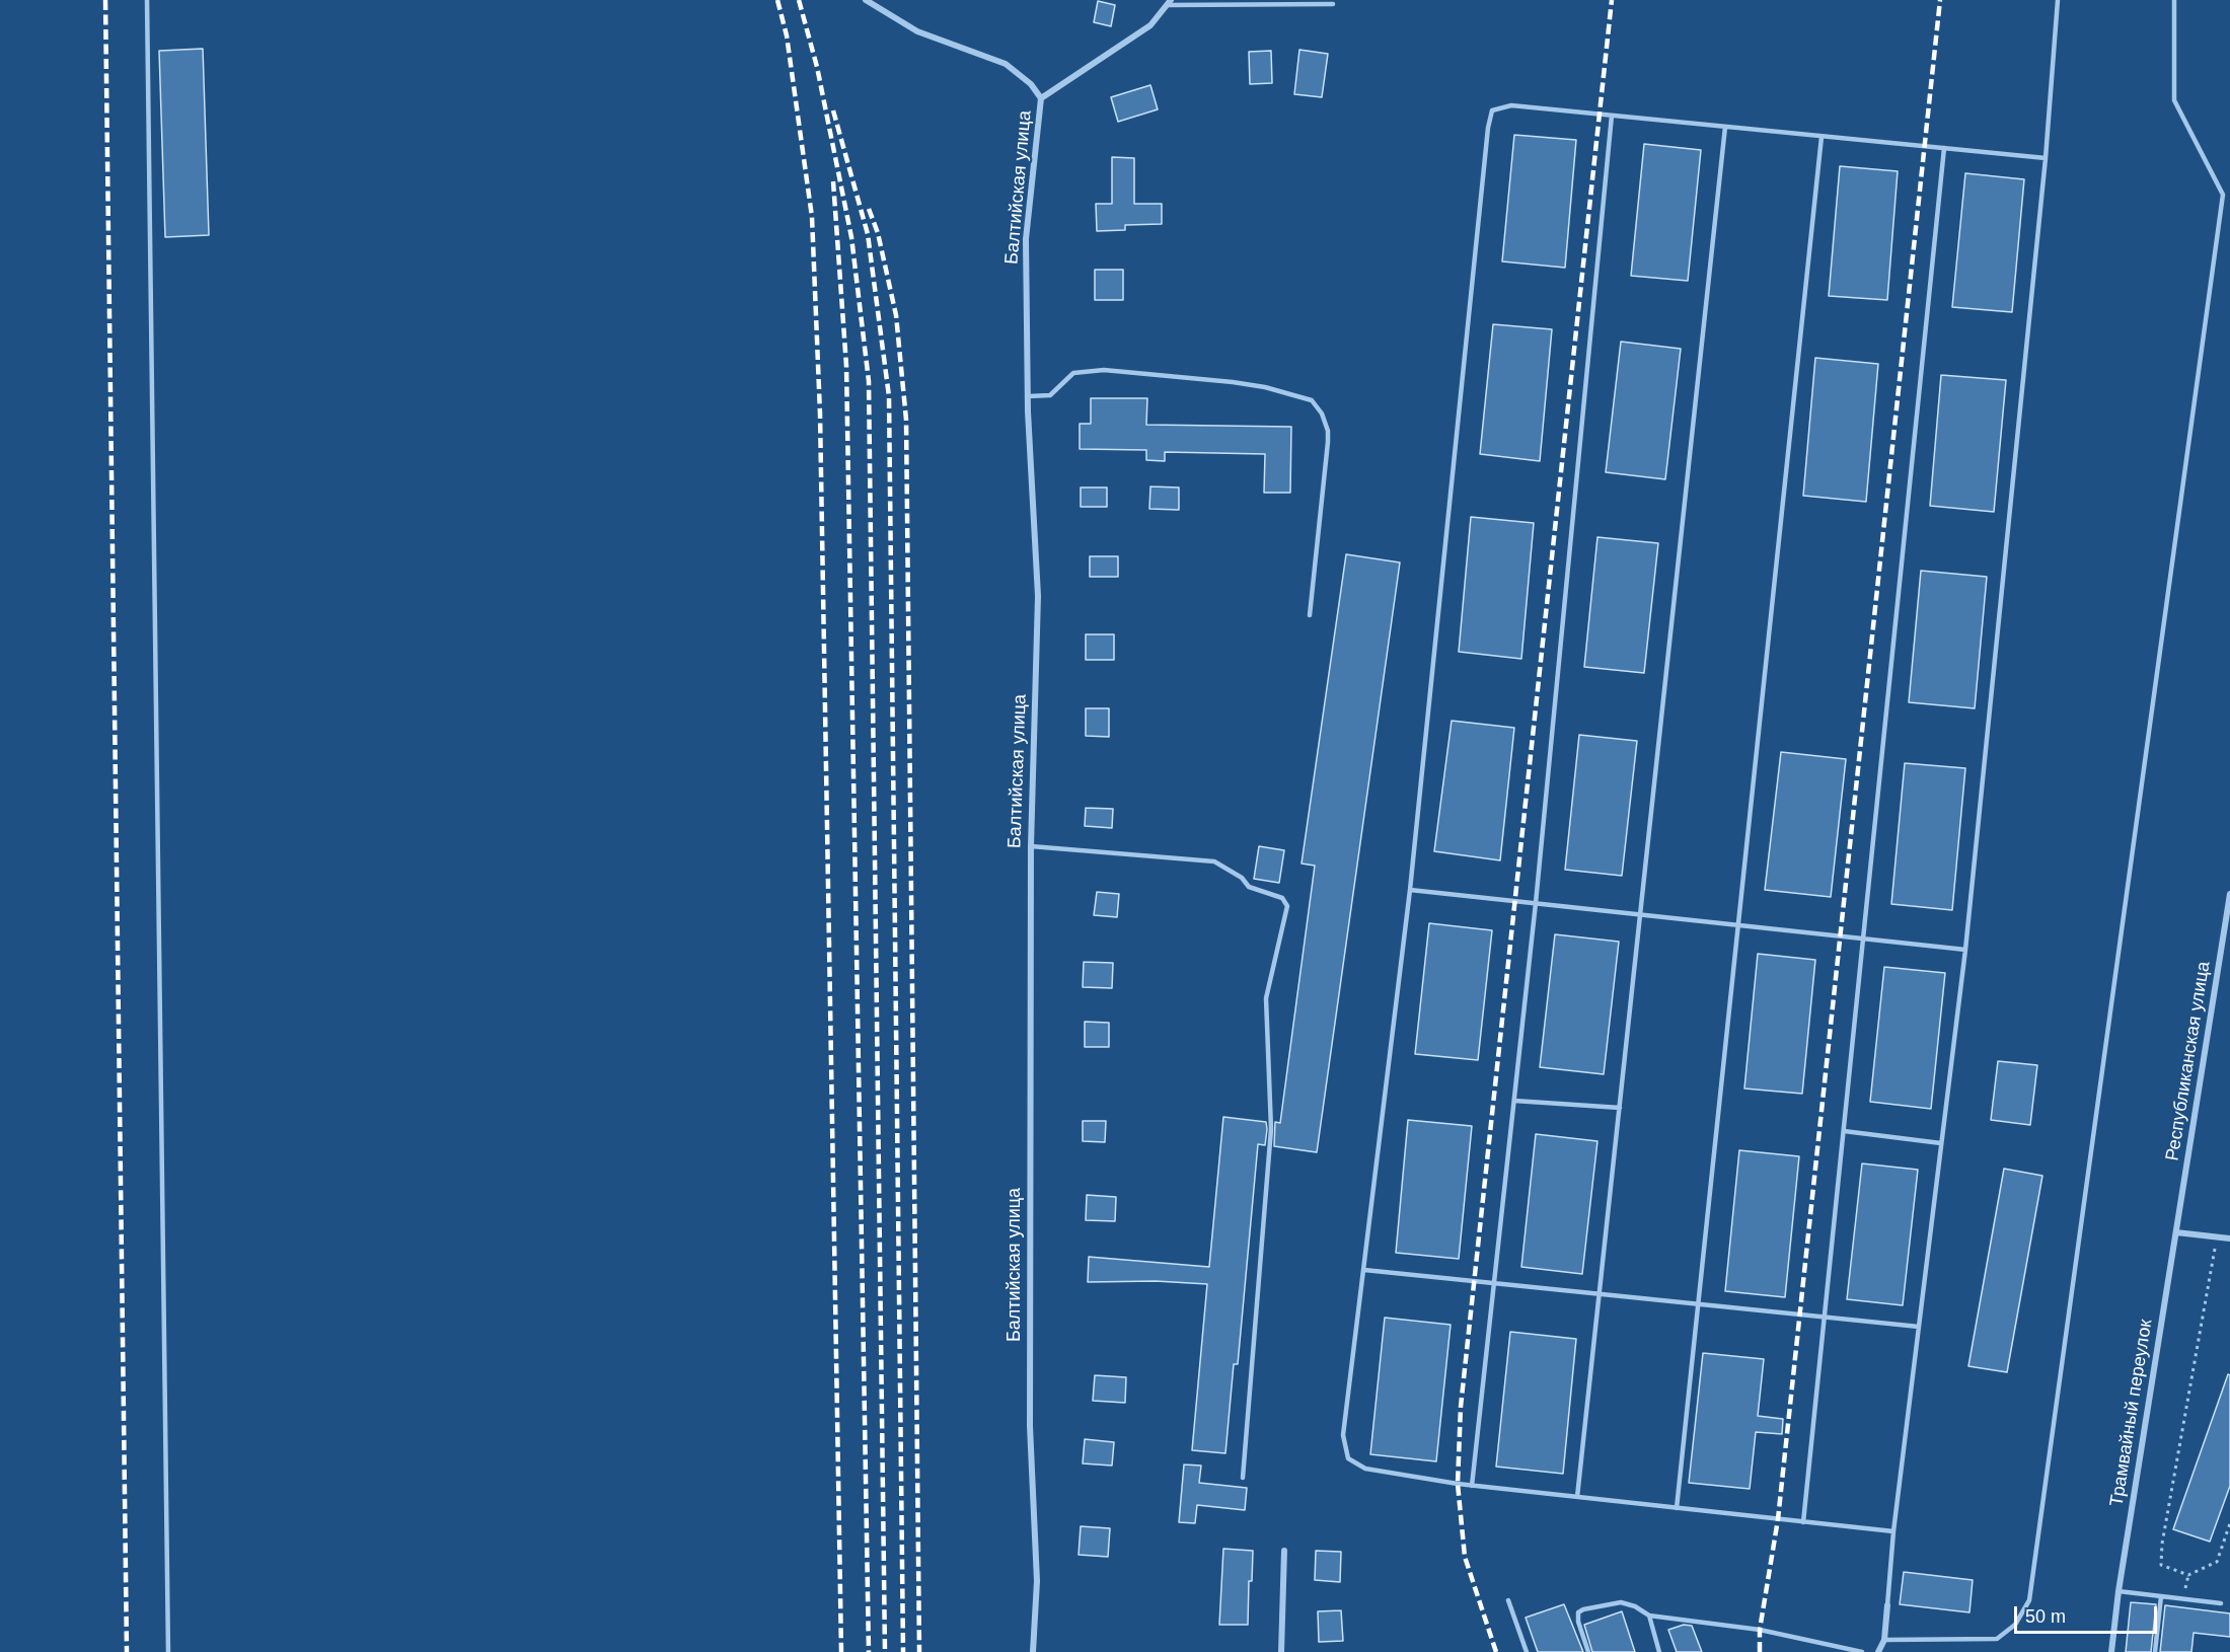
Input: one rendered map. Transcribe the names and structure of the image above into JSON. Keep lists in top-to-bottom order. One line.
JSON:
{"streets":{"street":["Балтийская улица","Республиканская улица","Трамвайный переулок"]},"crossings":[["Республиканская улица","Трамвайный переулок"]],"scale_bar":"50 m"}
